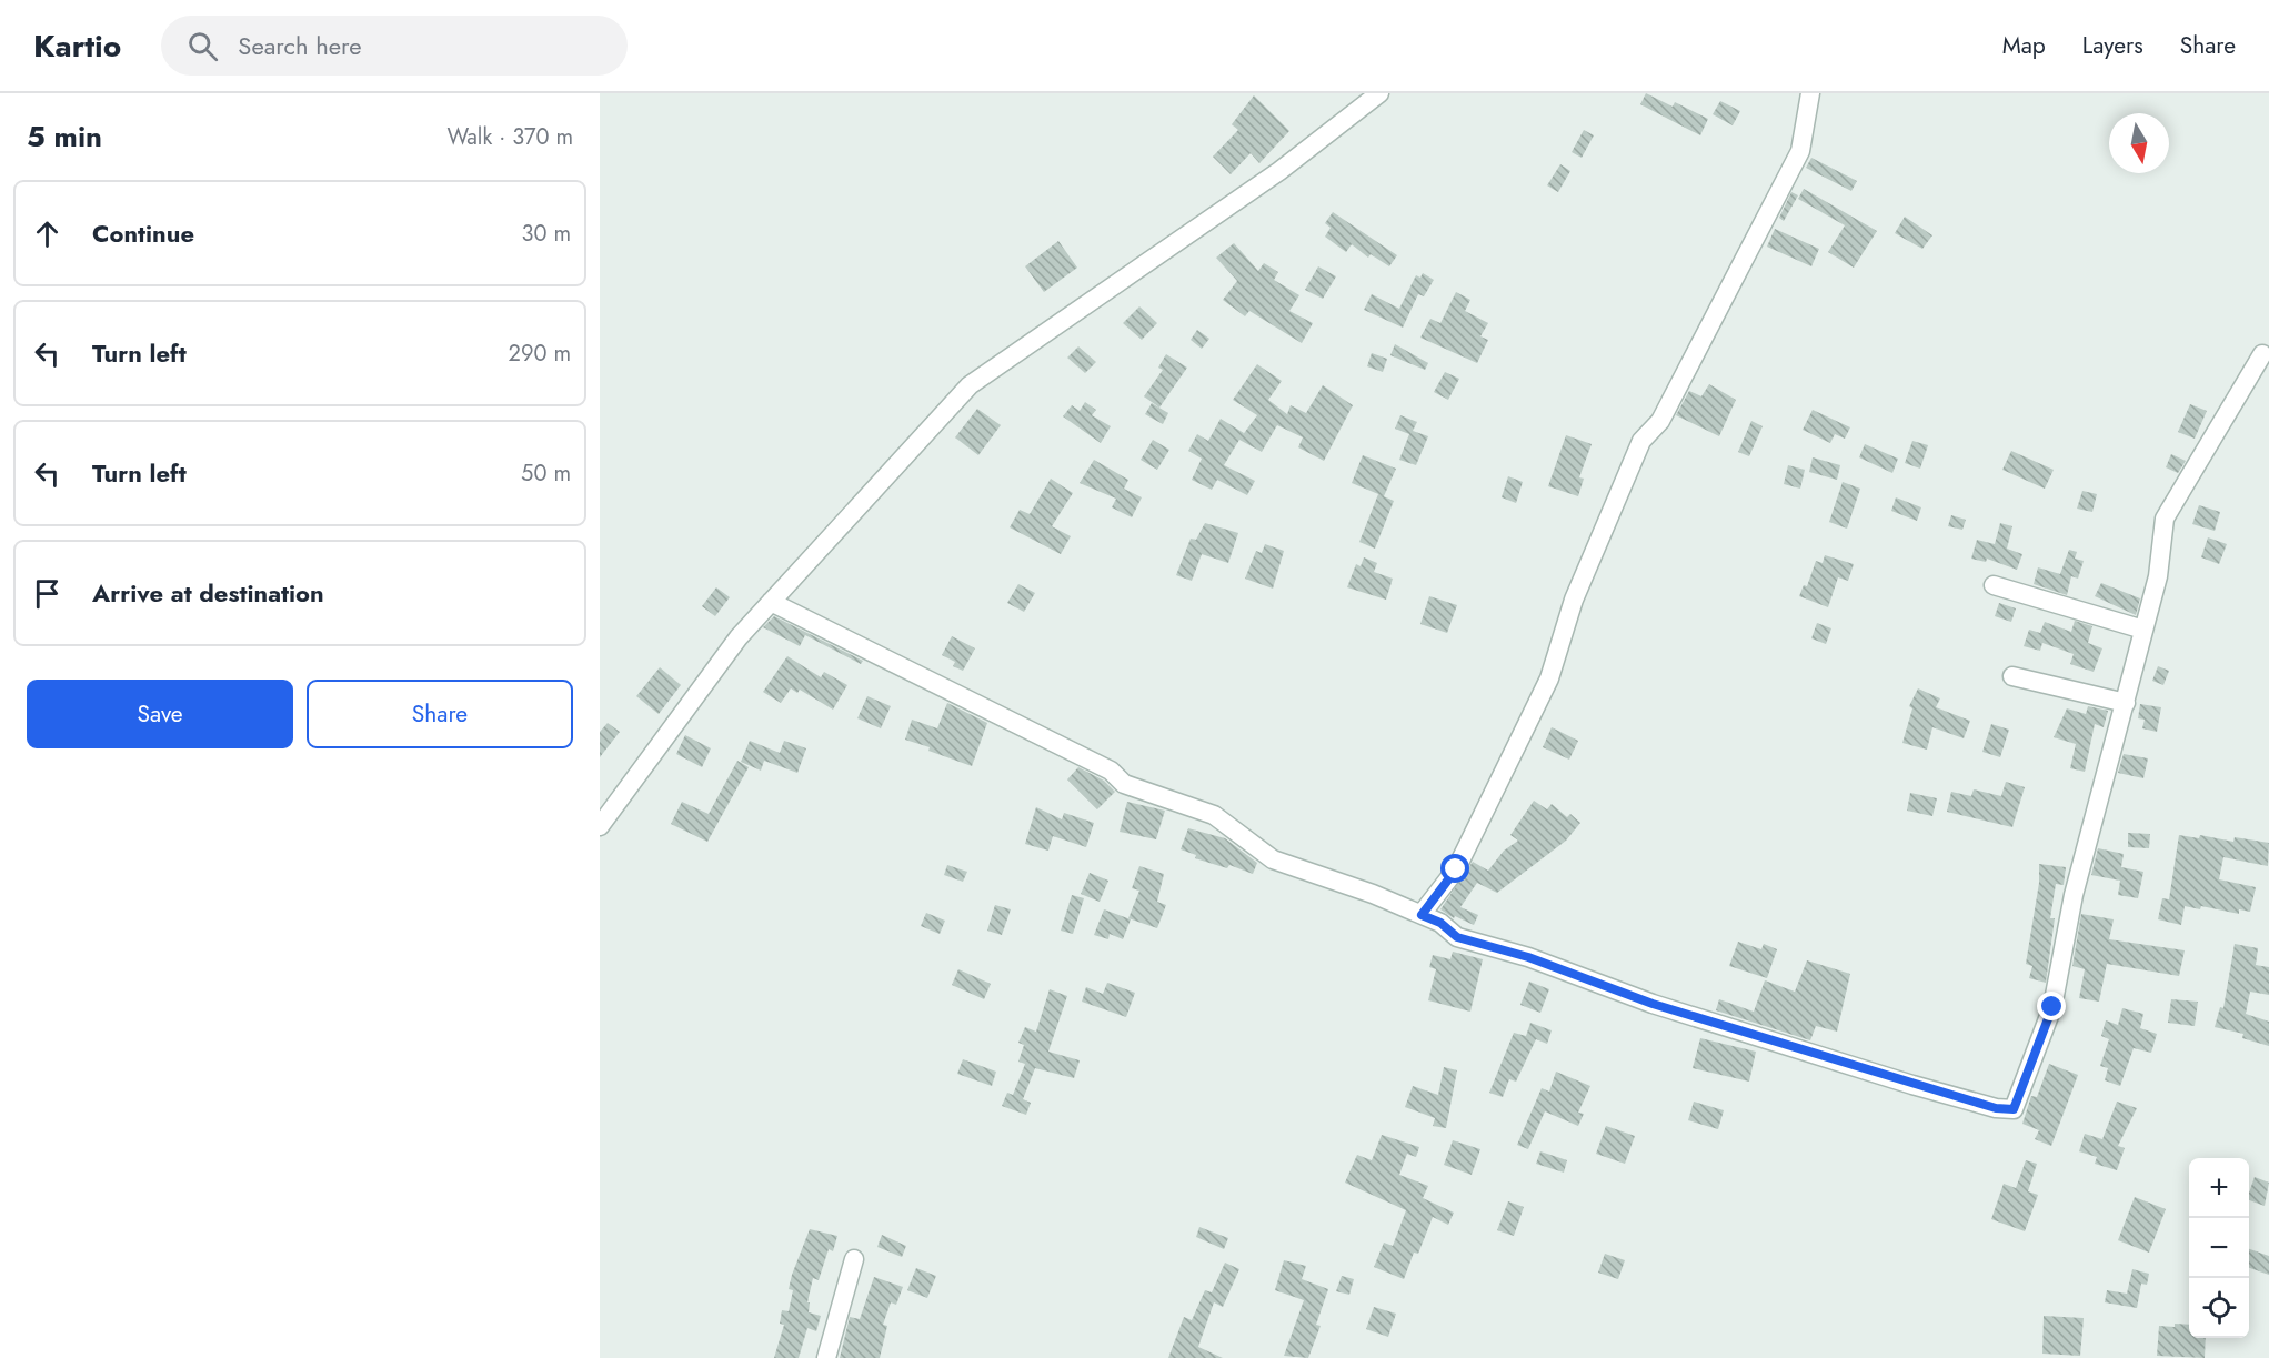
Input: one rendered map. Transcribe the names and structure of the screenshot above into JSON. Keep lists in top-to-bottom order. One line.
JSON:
{"north":"bottom","page":{"header":"Kartio","search":"Search here","nav":["Map","Layers","Share"],"heading":["5 min","Walk · 370 m"],"list":[["Continue","30 m"],["Turn left","290 m"],["Turn left","50 m"],"Arrive at destination"],"buttons":["Save","Share"],"map_buttons":["+","−"]}}
